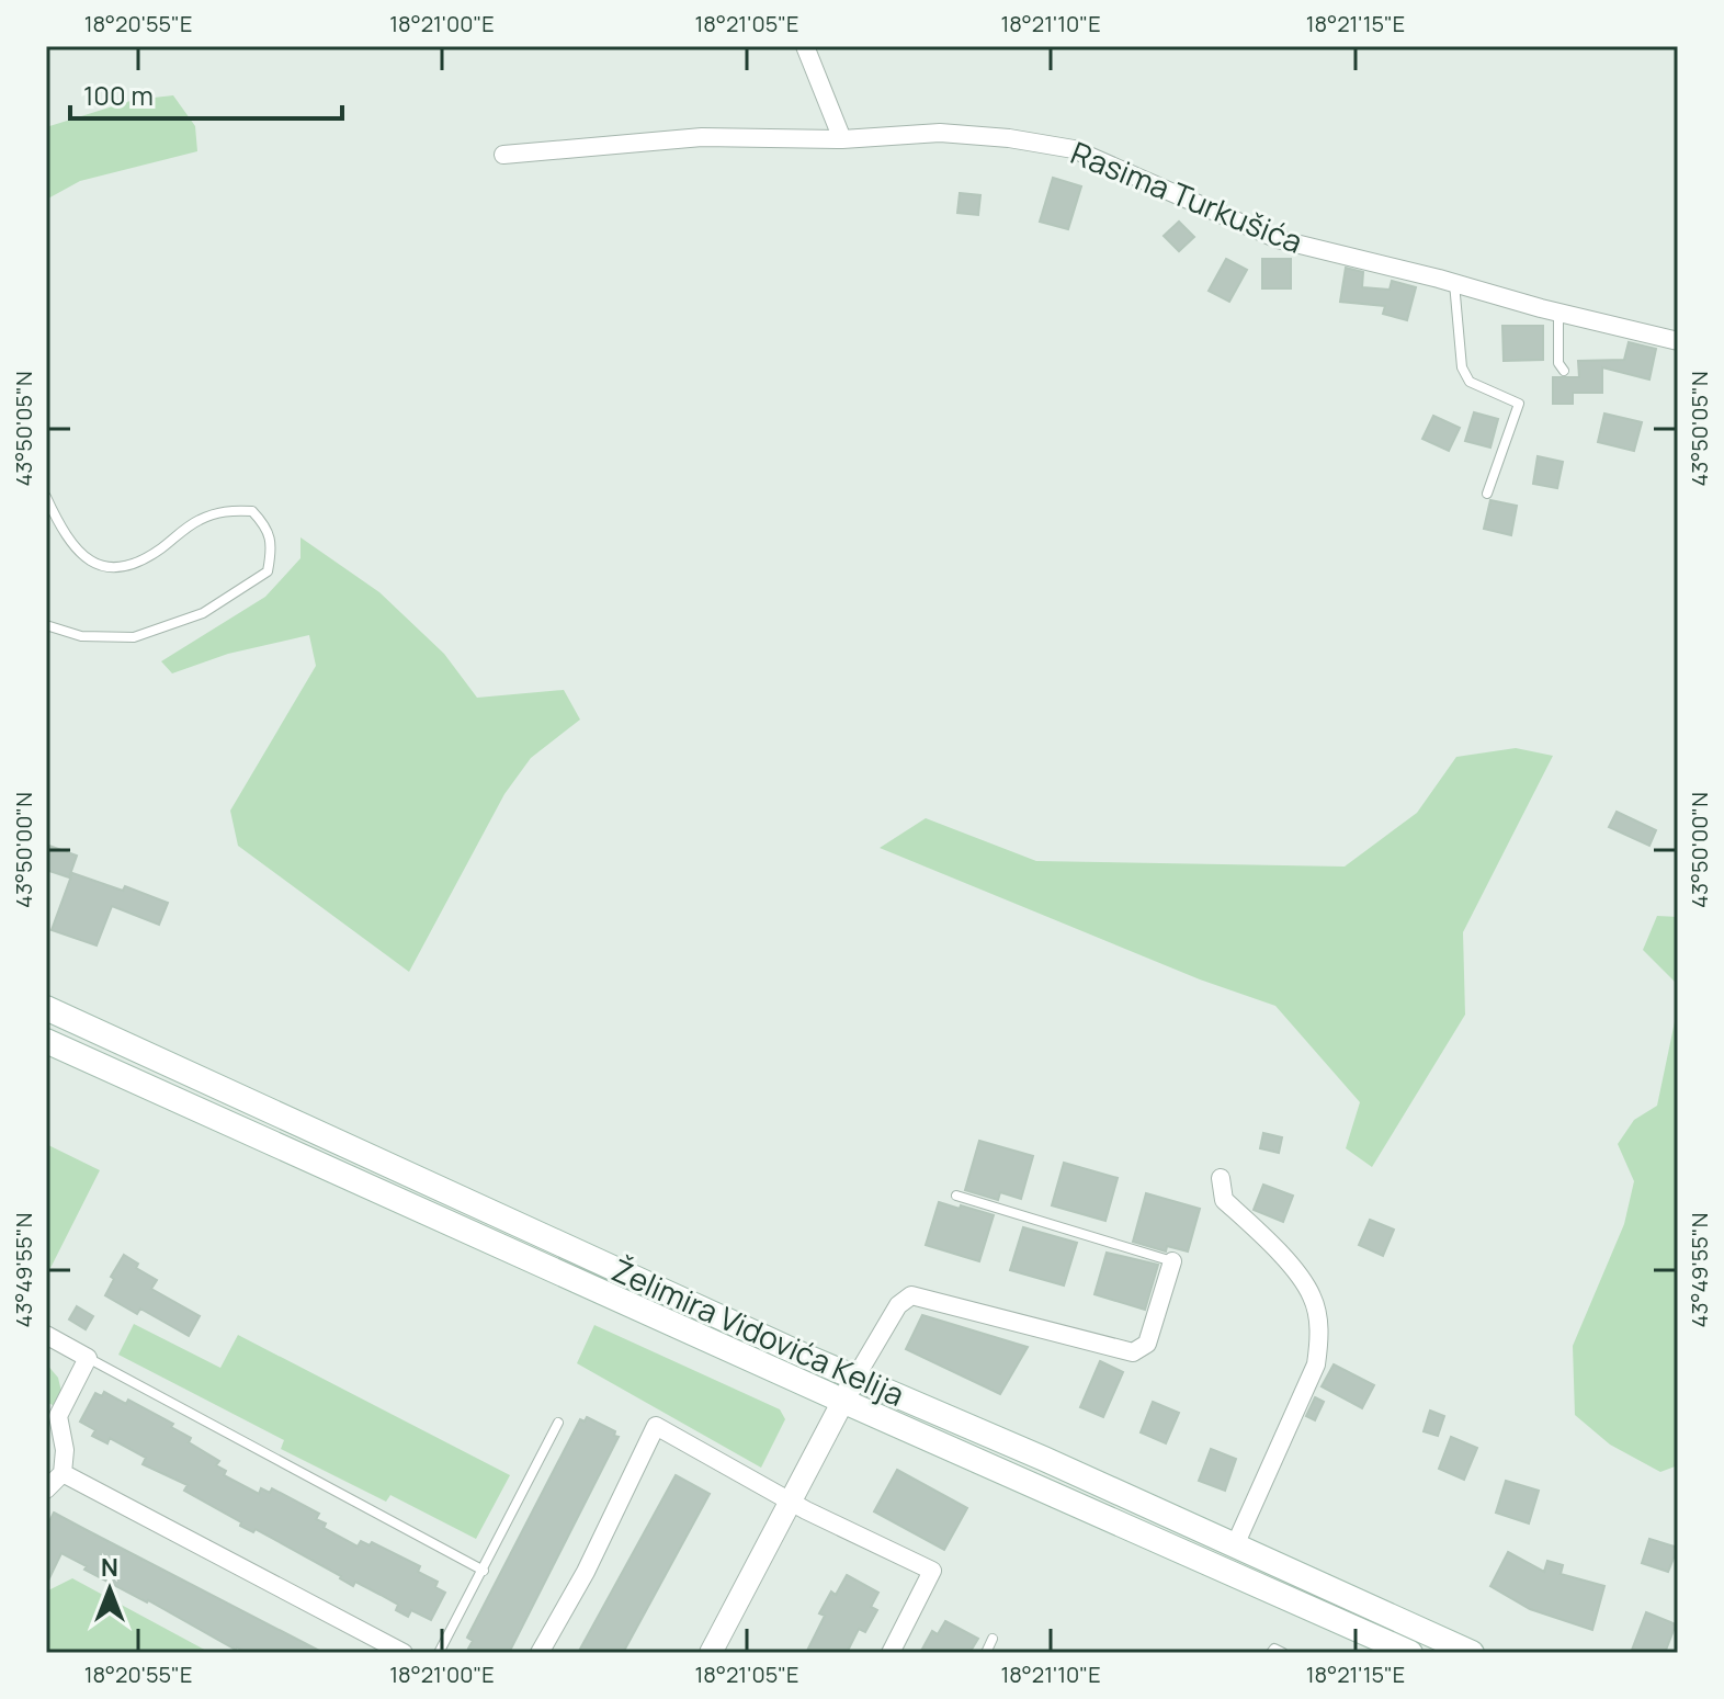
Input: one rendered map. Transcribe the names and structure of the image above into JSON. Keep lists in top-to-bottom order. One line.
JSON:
{"streets":{"main road":["Želimira Vidovića Kelija"],"street":["Rasima Turkušića"]},"scale_bar":"100 m","north":"top","coordinates":["18°20'55\"E","18°21'00\"E","18°21'05\"E","18°21'10\"E","18°21'15\"E","43°50'05\"N","43°50'00\"N","43°49'55\"N"]}
